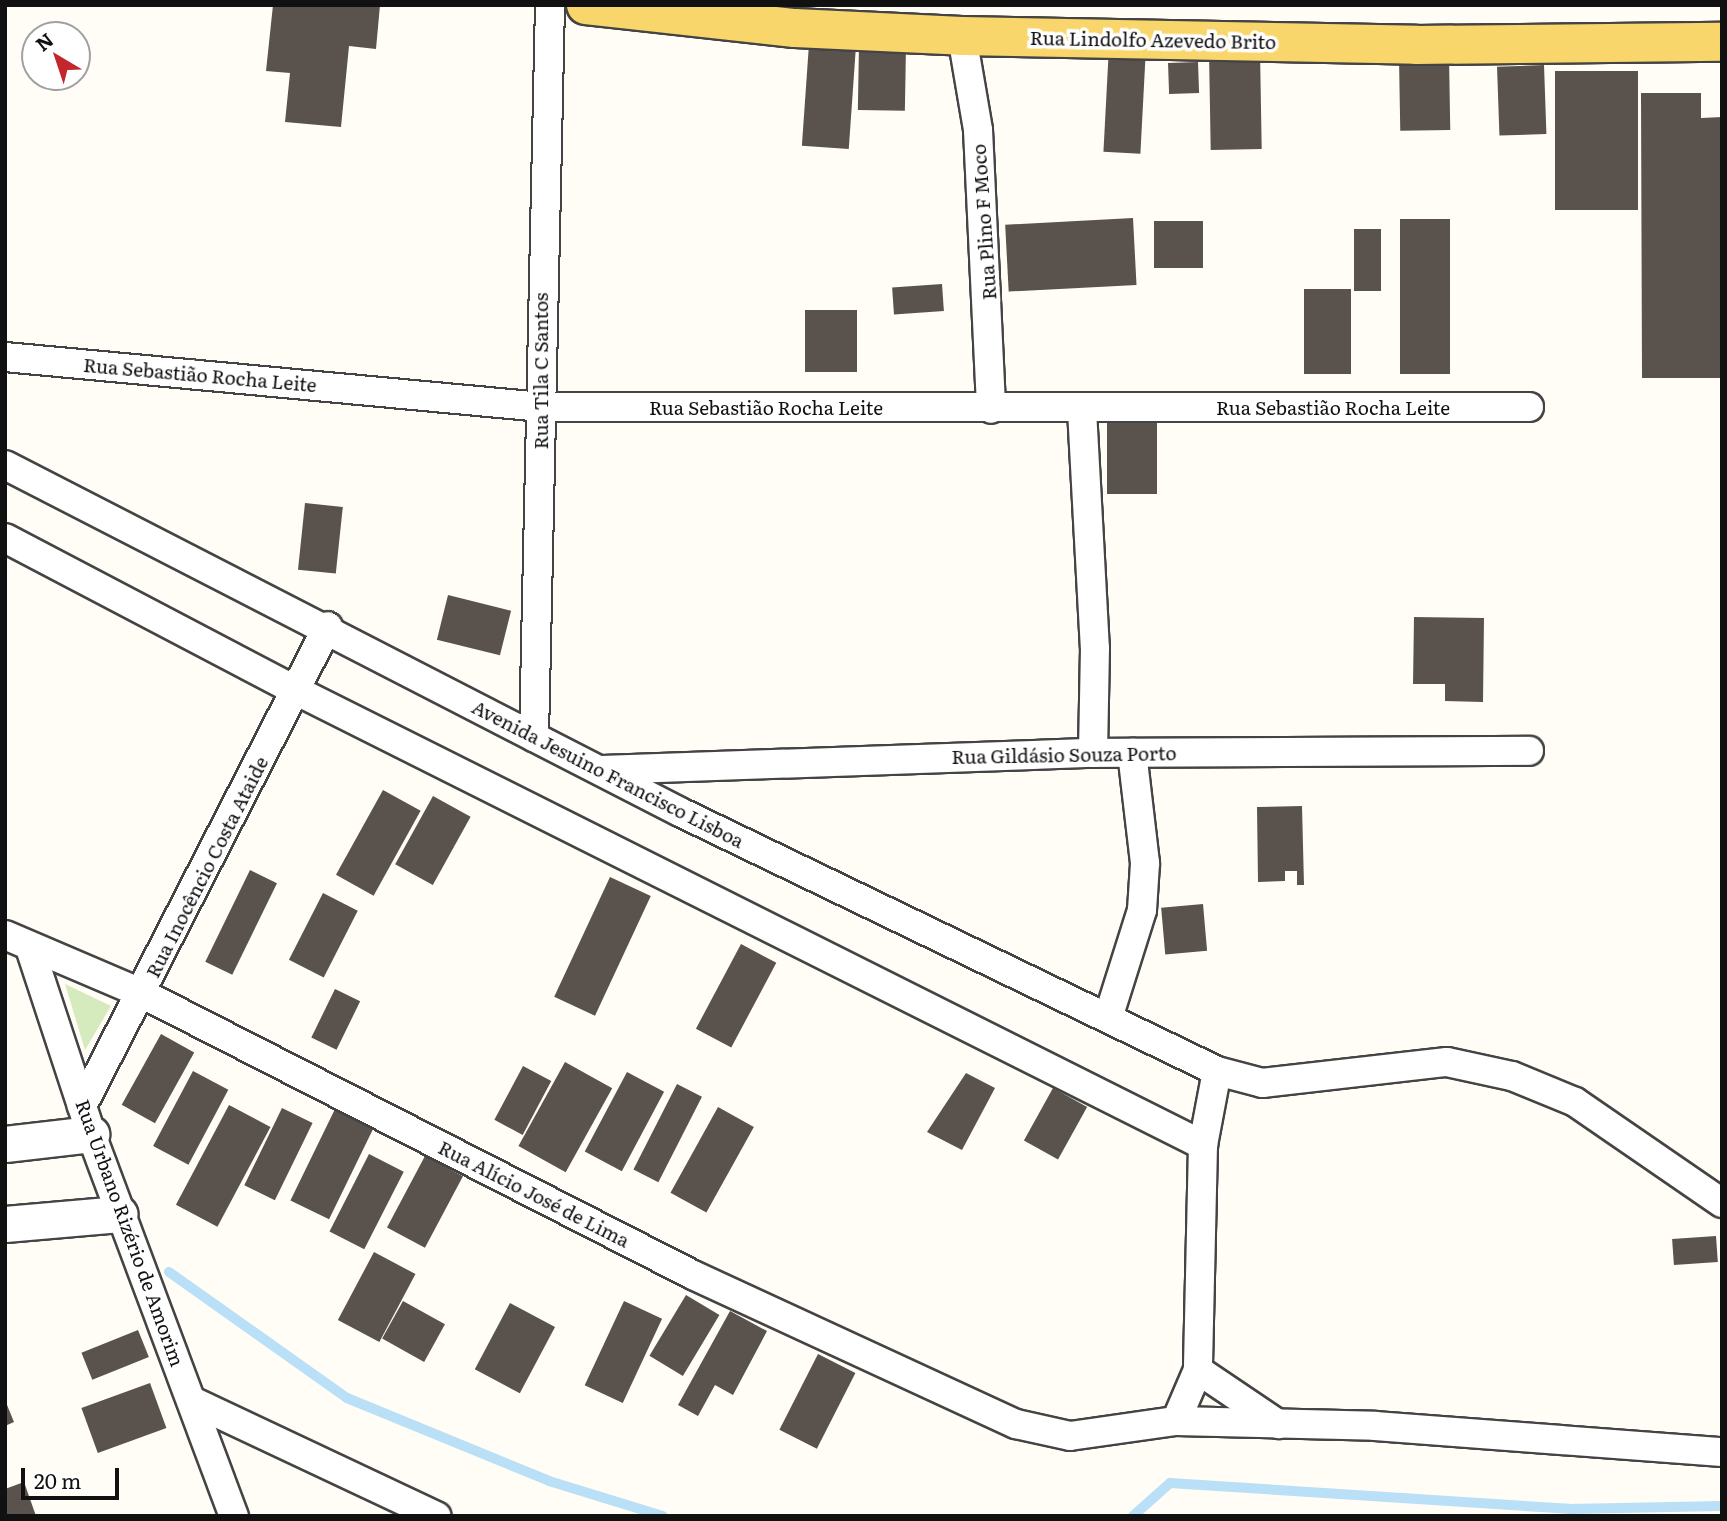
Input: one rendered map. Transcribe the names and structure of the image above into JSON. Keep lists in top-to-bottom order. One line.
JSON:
{"streets":{"main road":["Rua Lindolfo Azevedo Brito"],"street":["Rua Plino F Moco","Rua Tila C Santos","Rua Sebastião Rocha Leite","Rua Gildásio Souza Porto","Avenida Jesuino Francisco Lisboa","Rua Inocêncio Costa Ataide","Rua Alício José de Lima","Rua Urbano Rizério de Amorim"]},"crossings":[["Rua Lindolfo Azevedo Brito","Rua Plino F Moco"],["Rua Plino F Moco","Rua Sebastião Rocha Leite"],["Rua Tila C Santos","Rua Sebastião Rocha Leite"],["Rua Tila C Santos","Avenida Jesuino Francisco Lisboa"],["Rua Gildásio Souza Porto","Avenida Jesuino Francisco Lisboa"],["Avenida Jesuino Francisco Lisboa","Rua Inocêncio Costa Ataide"],["Rua Inocêncio Costa Ataide","Rua Alício José de Lima"],["Rua Inocêncio Costa Ataide","Rua Urbano Rizério de Amorim"],["Rua Alício José de Lima","Rua Urbano Rizério de Amorim"]],"scale_bar":"20 m","north":"top left"}
